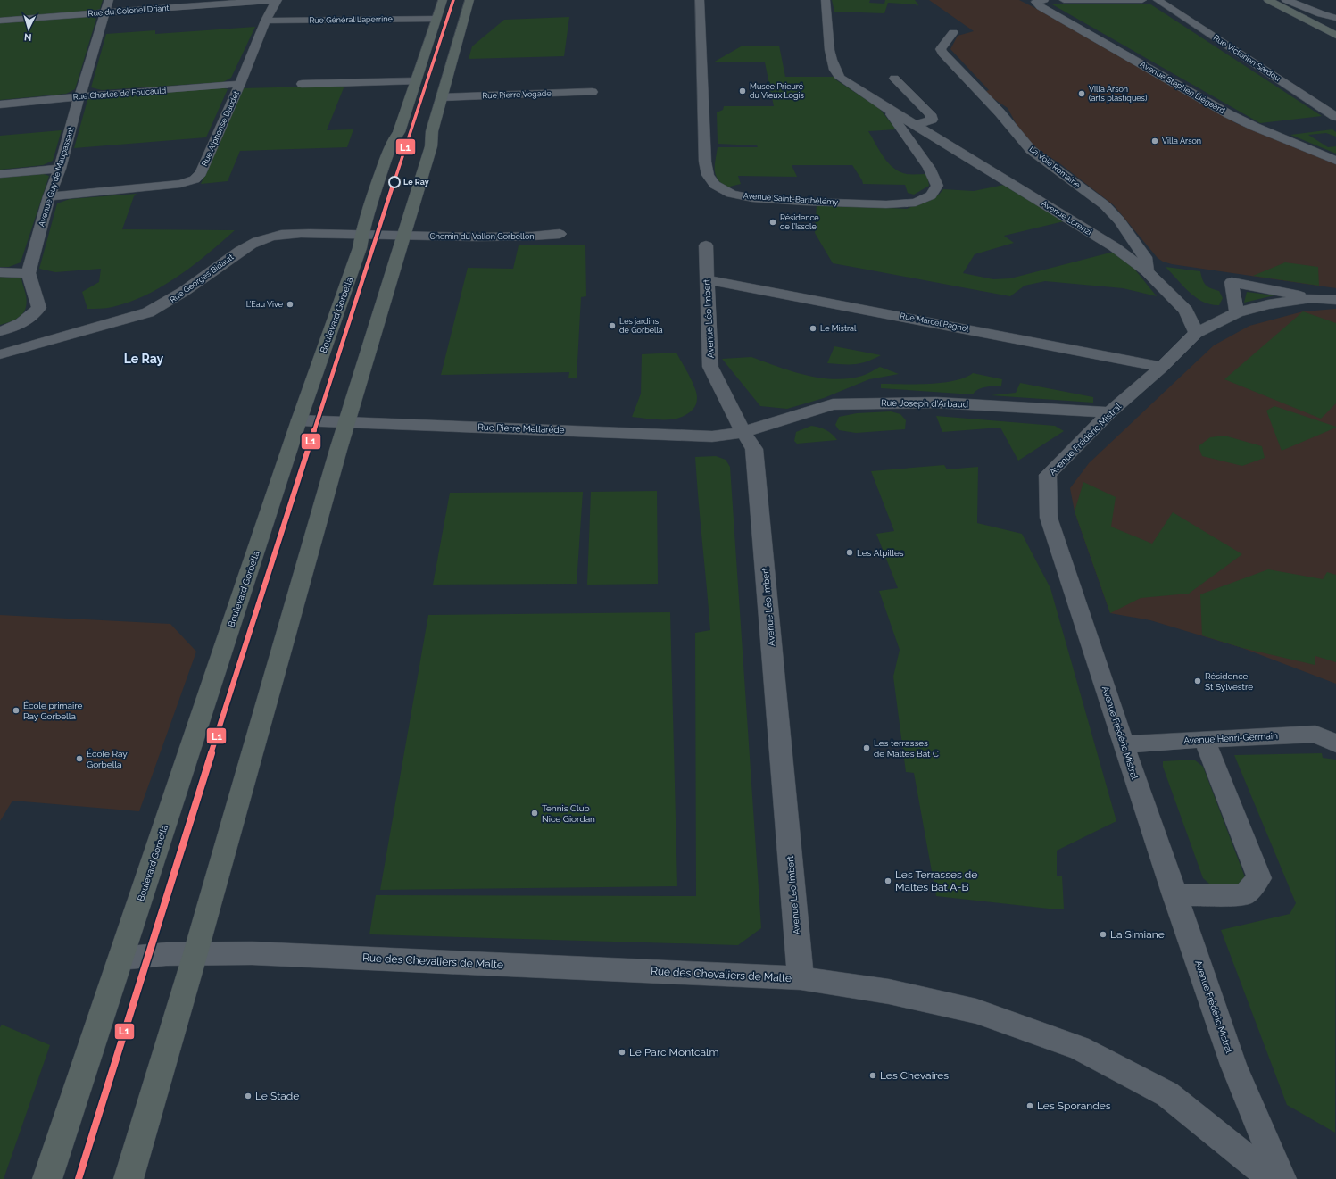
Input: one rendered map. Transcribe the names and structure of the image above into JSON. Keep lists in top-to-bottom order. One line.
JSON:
{"streets":{"main road":["Boulevard Gorbella"],"street":["Rue du Colonel Driant","Rue Général Laperrine","Rue Victorien Sardou","Avenue Stephen Liégeard","Rue Charles de Foucauld","Rue Pierre Vogade","Rue Alphonse Daudet","La Voie Romaine","Avenue Guy de Maupassant","Avenue Saint-Barthélémy","Avenue Lorenzi","Chemin du Vallon Gorbellon","Rue Georges Bidault","Avenue Léo Imbert","Rue Marcel Pagnol","Rue Joseph d'Arbaud","Rue Pierre Mellarède","Avenue Frédéric Mistral","Avenue Henri-Germain","Rue des Chevaliers de Malte"]},"crossings":[["Rue du Colonel Driant","Rue Alphonse Daudet"],["Rue du Colonel Driant","Avenue Guy de Maupassant"],["Rue Général Laperrine","Rue Alphonse Daudet"],["Rue Général Laperrine","Boulevard Gorbella"],["Rue Charles de Foucauld","Rue Alphonse Daudet"],["Rue Charles de Foucauld","Avenue Guy de Maupassant"],["Rue Alphonse Daudet","Avenue Guy de Maupassant"],["La Voie Romaine","Avenue Lorenzi"],["Avenue Saint-Barthélémy","Avenue Lorenzi"],["Avenue Lorenzi","Avenue Frédéric Mistral"],["Chemin du Vallon Gorbellon","Rue Georges Bidault"],["Rue Georges Bidault","Boulevard Gorbella"],["Boulevard Gorbella","Rue Pierre Mellarède"],["Boulevard Gorbella","Rue des Chevaliers de Malte"],["Avenue Léo Imbert","Rue Marcel Pagnol"],["Avenue Léo Imbert","Rue Joseph d'Arbaud"],["Avenue Léo Imbert","Rue Pierre Mellarède"],["Avenue Léo Imbert","Rue des Chevaliers de Malte"],["Rue Marcel Pagnol","Avenue Frédéric Mistral"],["Rue Joseph d'Arbaud","Rue Pierre Mellarède"],["Rue Joseph d'Arbaud","Avenue Frédéric Mistral"],["Avenue Frédéric Mistral","Avenue Henri-Germain"]],"districts":["Le Ray"],"places":["Musée Prieuré du Vieux Logis","Villa Arson (arts plastiques)","Villa Arson","Le Ray","Résidence de l’Issole","L’Eau Vive","Les jardins de Gorbella","Le Mistral","Les Alpilles","Résidence St Sylvestre","École primaire Ray Gorbella","Les terrasses de Maltes Bat C","École Ray Gorbella","Tennis Club Nice Giordan","Les Terrasses de Maltes Bat A-B","La Simiane","Le Parc Montcalm","Les Chevaires","Le Stade","Les Sporandes"],"lines":["transit line L1"],"north":"bottom"}
